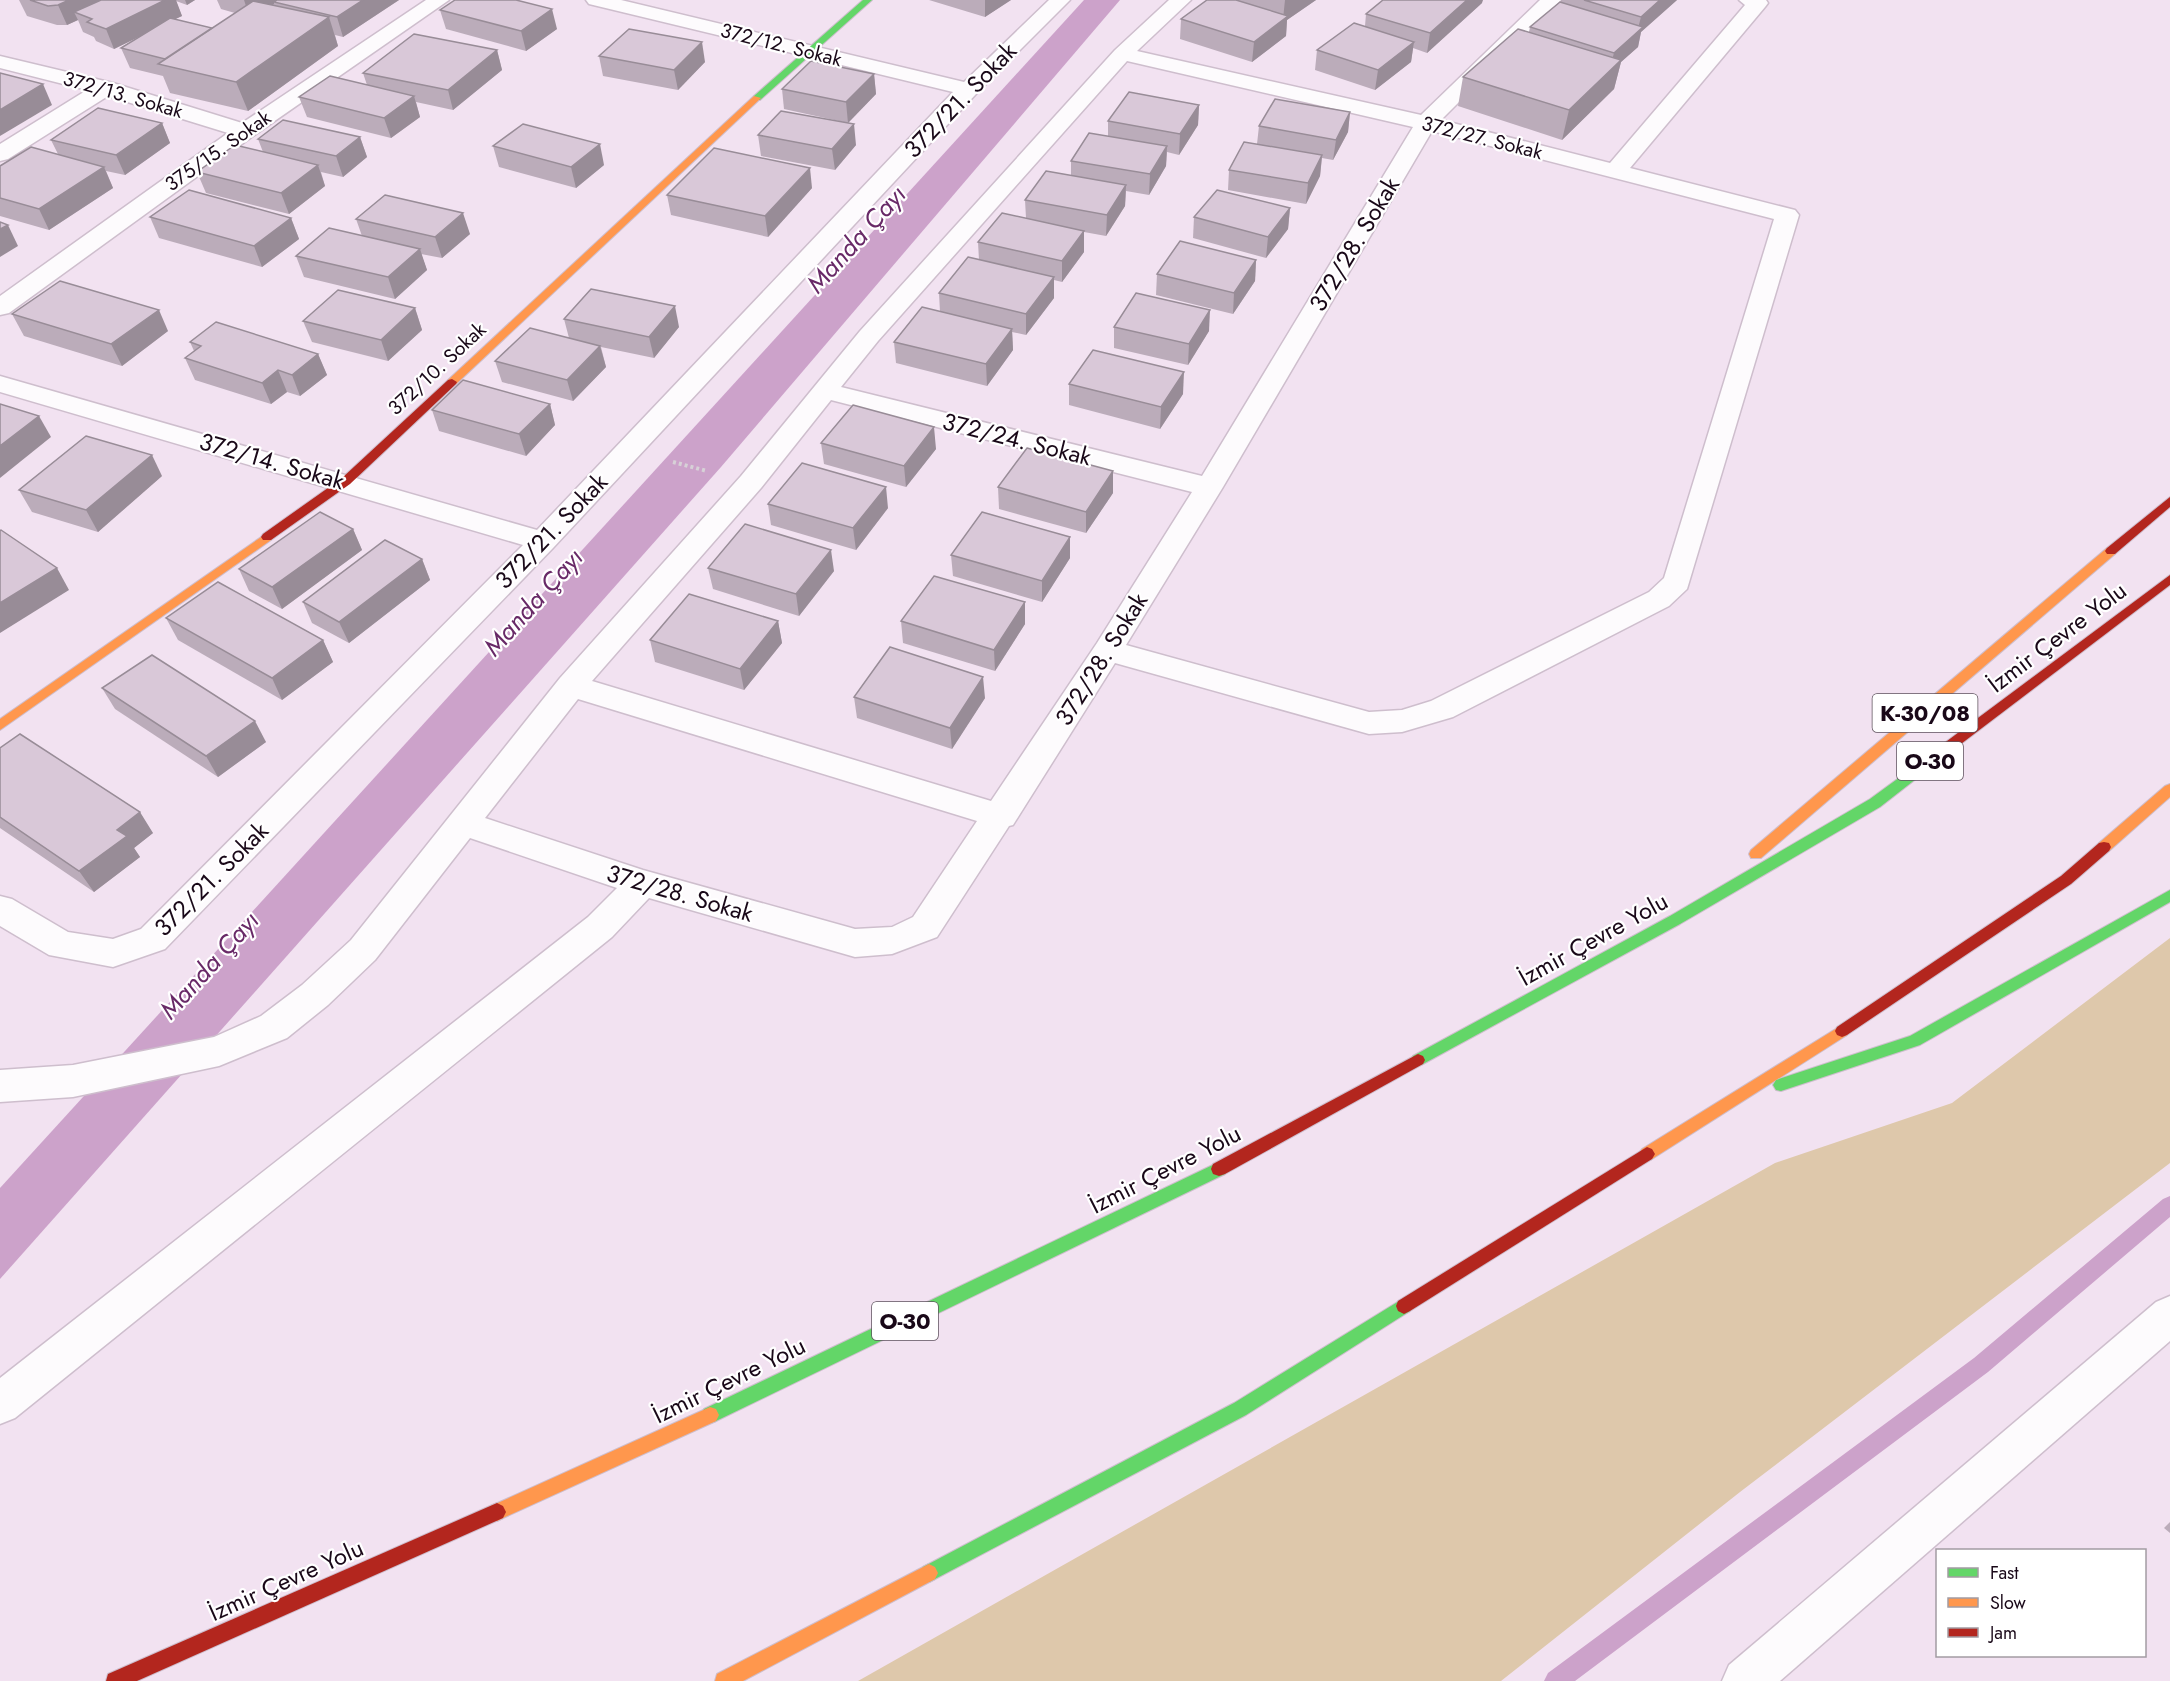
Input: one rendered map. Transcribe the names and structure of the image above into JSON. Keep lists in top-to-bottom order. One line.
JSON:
{"streets":{"main road":["372/10. Sokak","İzmir Çevre Yolu","K-30/08","O-30"],"street":["372/12. Sokak","372/13. Sokak","372/21. Sokak","372/27. Sokak","375/15. Sokak","372/28. Sokak","372/24. Sokak","372/14. Sokak"]},"crossings":[["372/12. Sokak","372/21. Sokak"],["372/12. Sokak","372/10. Sokak"],["372/13. Sokak","375/15. Sokak"],["372/21. Sokak","372/14. Sokak"],["372/27. Sokak","372/28. Sokak"],["372/28. Sokak","372/24. Sokak"],["372/10. Sokak","372/14. Sokak"],["İzmir Çevre Yolu","K-30/08"]],"water":["Manda Çayı"],"legend":["Fast","Slow","Jam"]}
